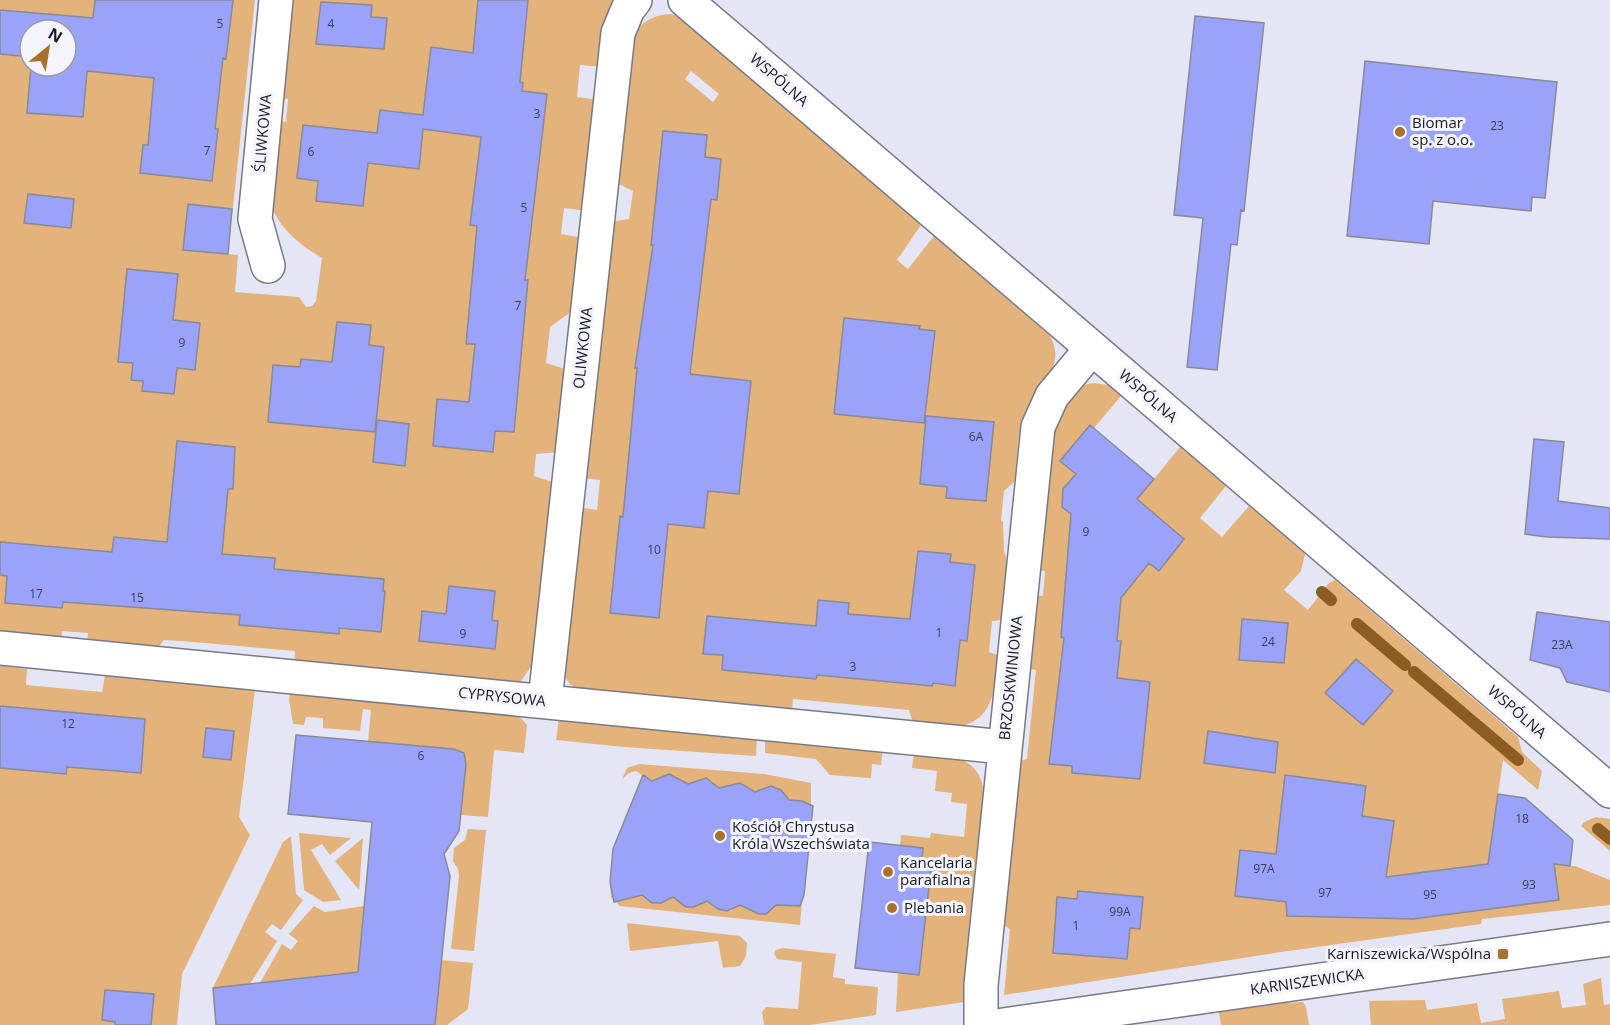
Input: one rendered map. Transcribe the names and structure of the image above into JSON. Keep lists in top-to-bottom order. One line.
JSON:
{"streets":{"street":["WSPÓLNA","ŚLIWKOWA","OLIWKOWA","BRZOSKWINIOWA","CYPRYSOWA","KARNISZEWICKA"]},"crossings":[["WSPÓLNA","BRZOSKWINIOWA"],["OLIWKOWA","CYPRYSOWA"],["BRZOSKWINIOWA","CYPRYSOWA"]],"places":{"other":["Biomar sp. z o.o.","Kościół Chrystusa Króla Wszechświata","Kancelaria parafialna","Plebania"],"transit":["Karniszewicka/Wspólna"]},"house_numbers":["5","4","3","23","7","6","5","7","9","6A","9","10","17","15","1","9","24","23A","3","12","6","18","97A","93","97","95","99A","1"],"north":"top right"}
